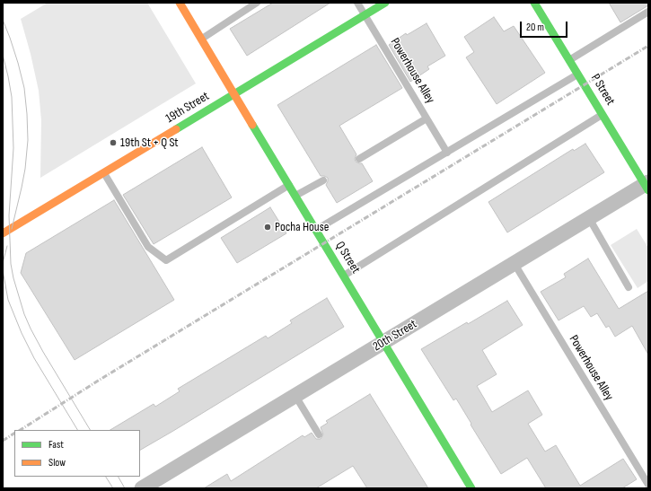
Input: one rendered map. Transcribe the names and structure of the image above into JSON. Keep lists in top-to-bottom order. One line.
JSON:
{"streets":{"main road":["P Street","19th Street","Q Street"],"street":["20th Street"],"lane":["Powerhouse Alley"]},"crossings":[["Powerhouse Alley","19th Street"],["Powerhouse Alley","20th Street"],["P Street","20th Street"],["19th Street","Q Street"],["Q Street","20th Street"]],"places":["19th St + Q St","Pocha House"],"legend":["Fast","Slow"],"scale_bar":"20 m"}
